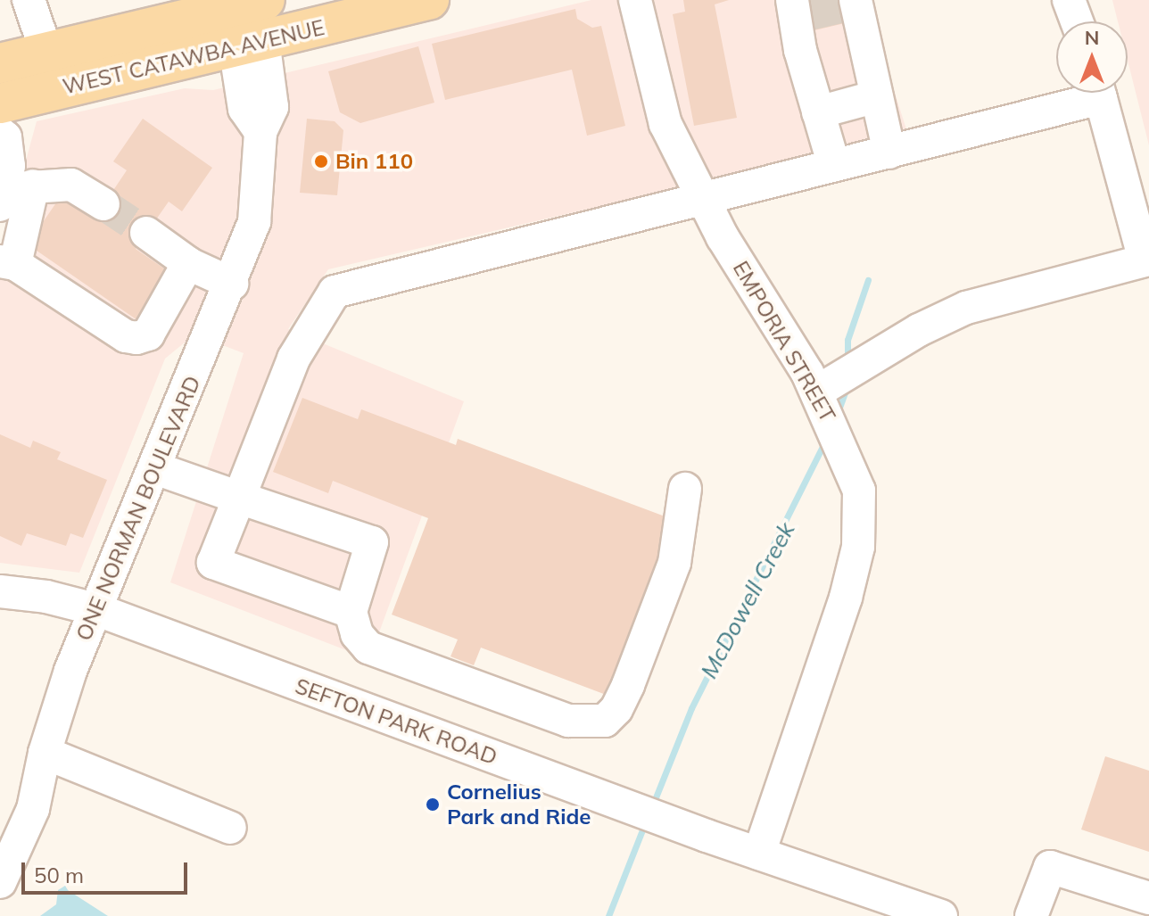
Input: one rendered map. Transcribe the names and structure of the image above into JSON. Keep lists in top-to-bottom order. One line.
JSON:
{"streets":{"main road":["WEST CATAWBA AVENUE"],"street":["EMPORIA STREET","ONE NORMAN BOULEVARD","SEFTON PARK ROAD"]},"crossings":[["WEST CATAWBA AVENUE","ONE NORMAN BOULEVARD"],["EMPORIA STREET","SEFTON PARK ROAD"],["ONE NORMAN BOULEVARD","SEFTON PARK ROAD"]],"water":["McDowell Creek"],"places":["Bin 110","Cornelius Park and Ride"],"scale_bar":"50 m","north":"top"}
